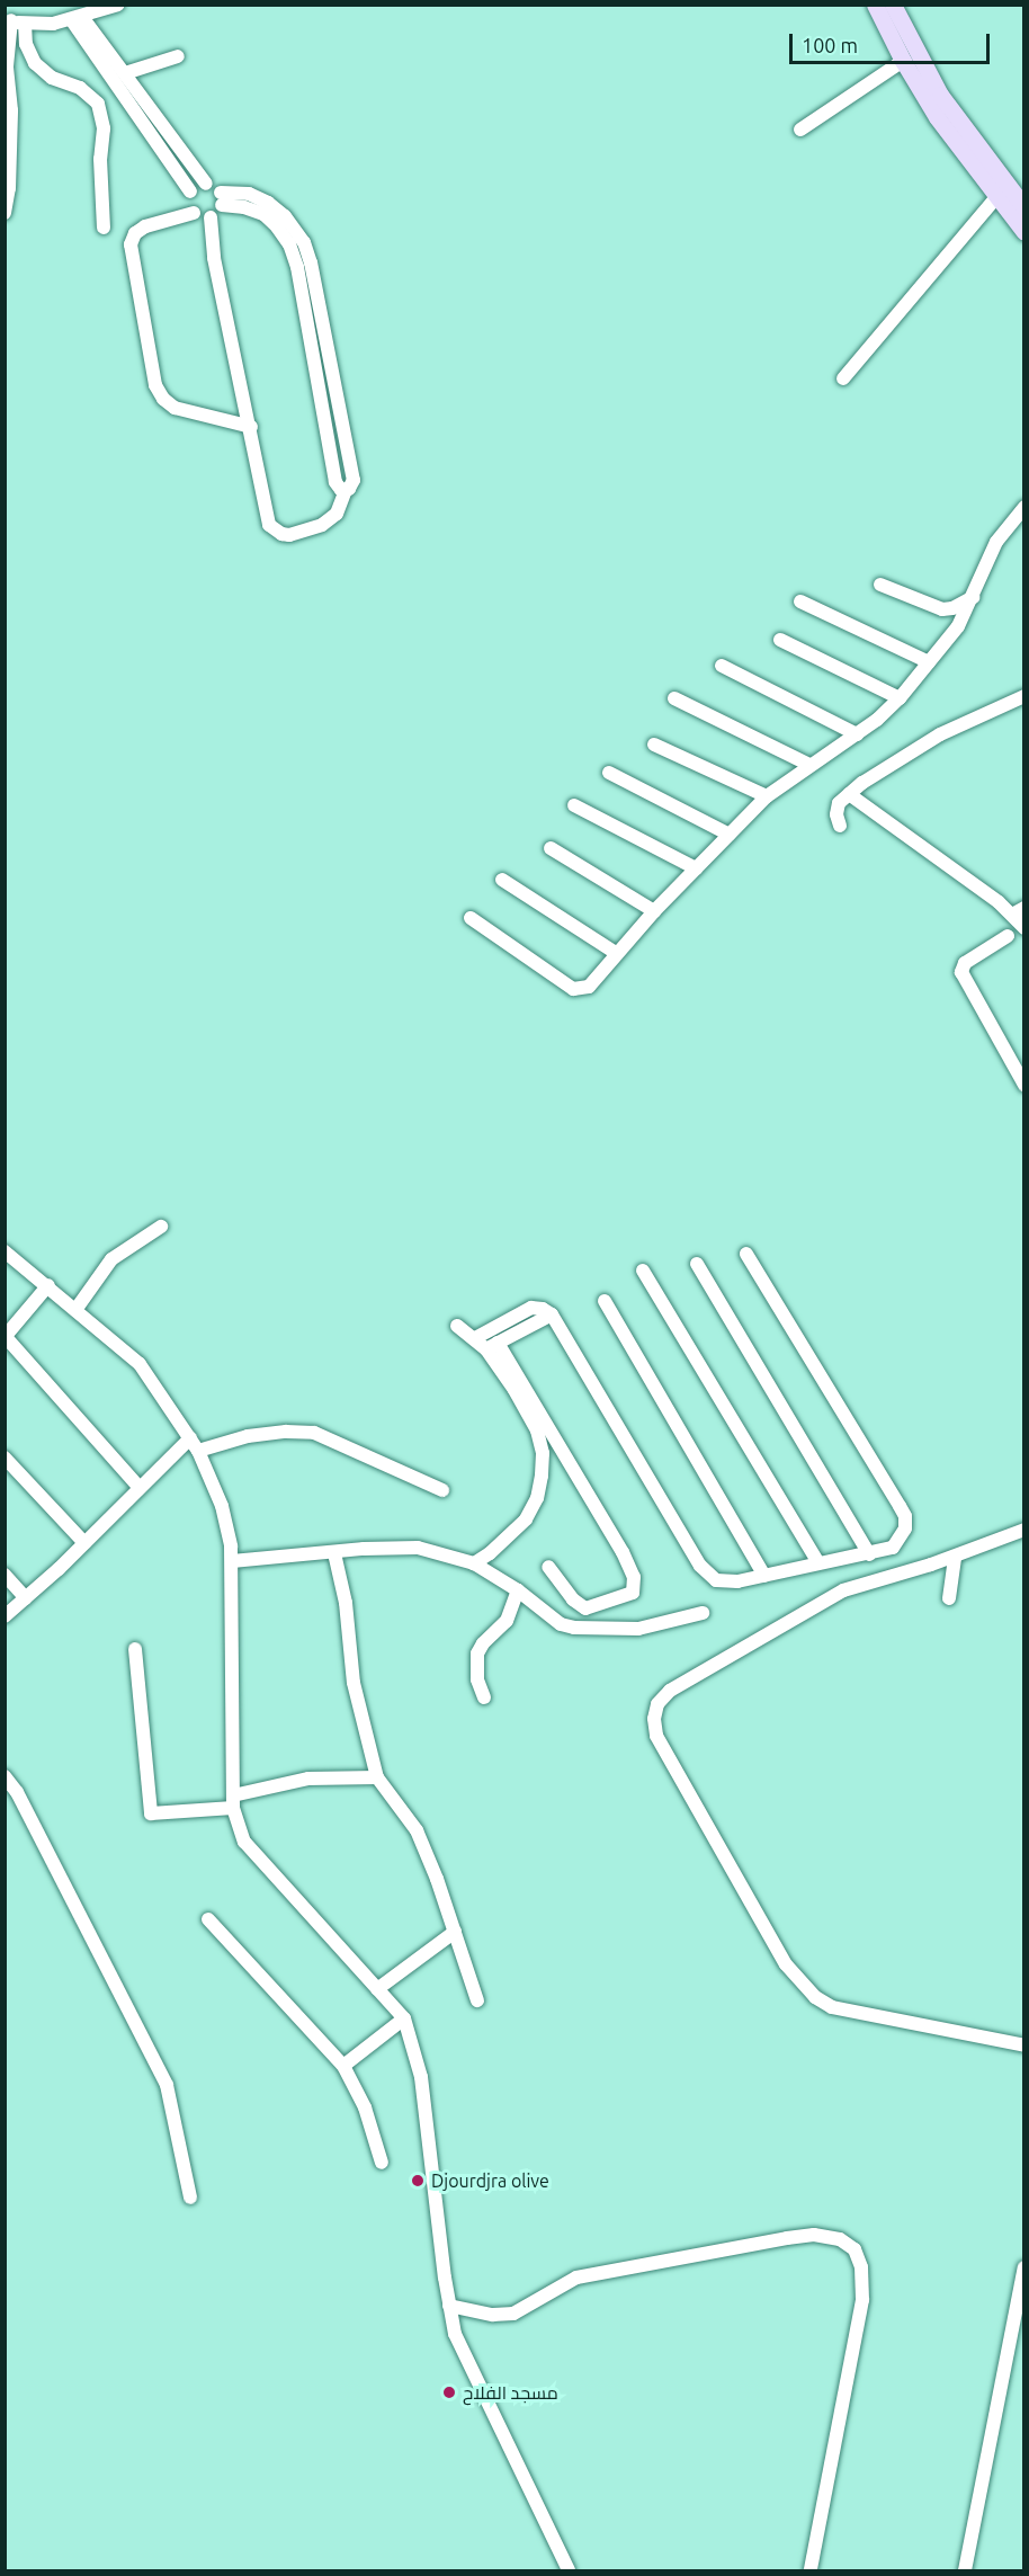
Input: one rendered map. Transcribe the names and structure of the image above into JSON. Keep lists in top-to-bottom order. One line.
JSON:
{"places":["Djourdjra olive","مسجد الفلاح"],"scale_bar":"100 m"}
